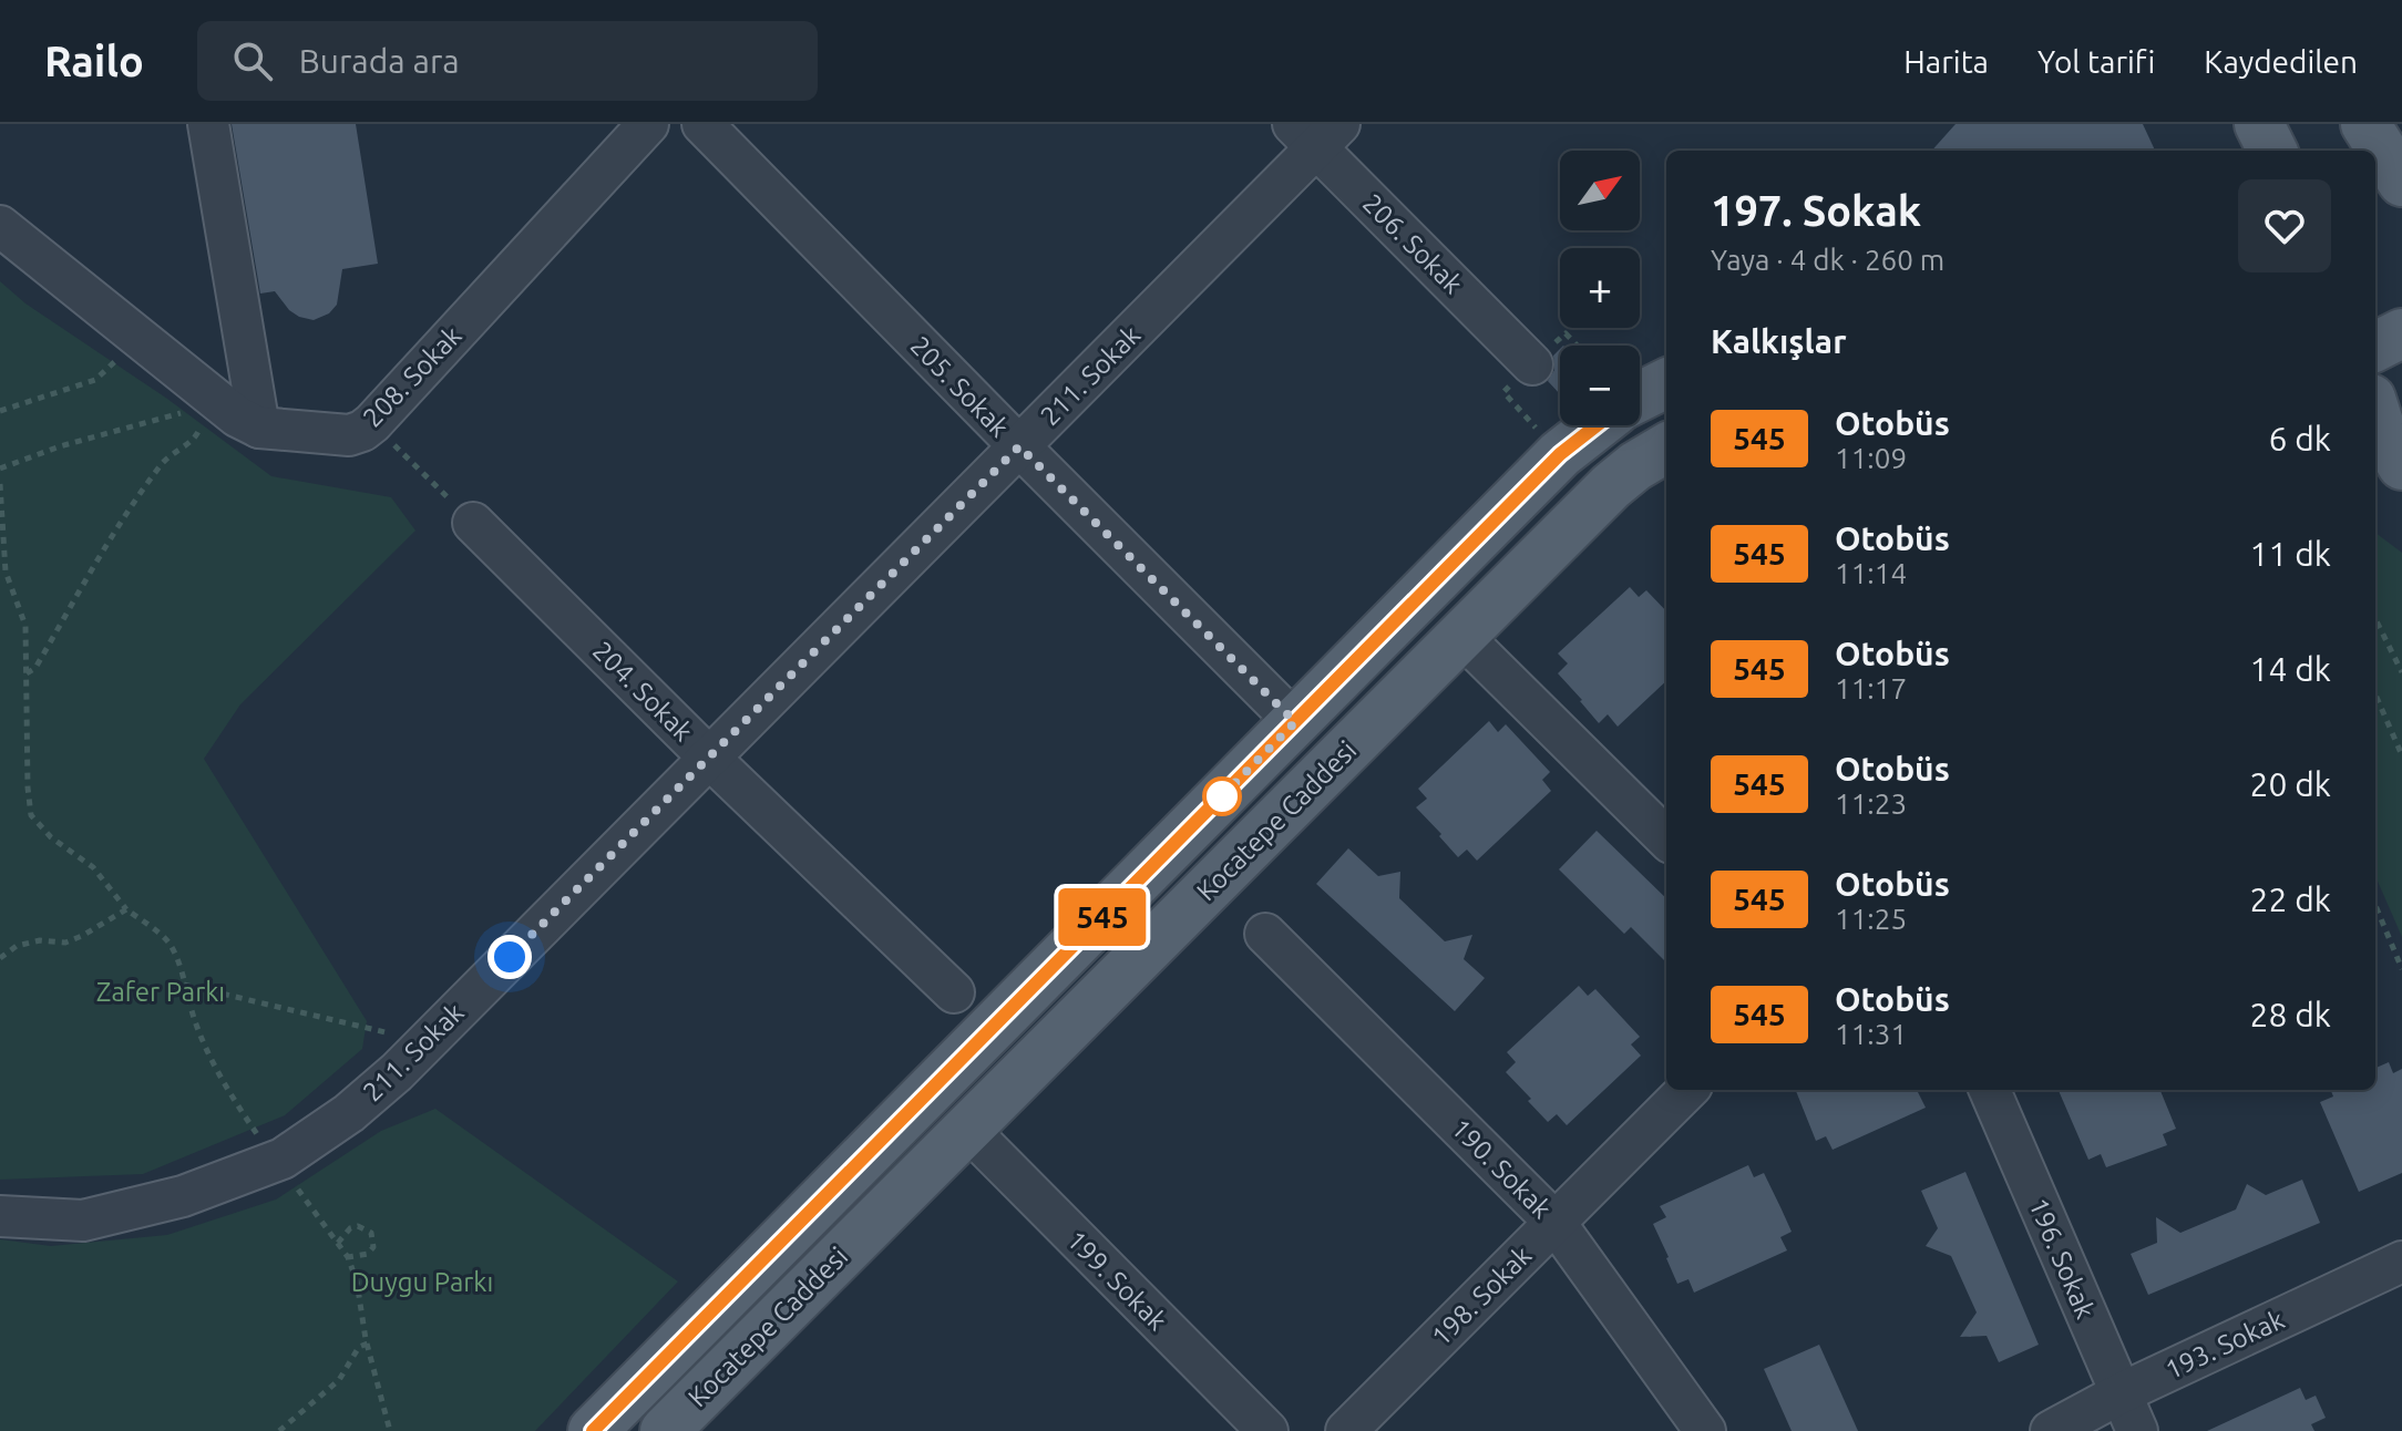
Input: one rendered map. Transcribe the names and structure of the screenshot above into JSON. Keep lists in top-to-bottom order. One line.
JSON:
{"streets":{"main road":["Kocatepe Caddesi"],"street":["206. Sokak","211. Sokak","208. Sokak","205. Sokak","204. Sokak","190. Sokak","196. Sokak","199. Sokak","198. Sokak","193. Sokak"]},"crossings":[["206. Sokak","211. Sokak"],["211. Sokak","205. Sokak"],["211. Sokak","204. Sokak"],["205. Sokak","Kocatepe Caddesi"],["Kocatepe Caddesi","199. Sokak"],["190. Sokak","198. Sokak"],["196. Sokak","193. Sokak"]],"parks":["Zafer Parkı","Duygu Parkı"],"lines":["bus line 545"],"north":"top right","page":{"header":"Railo","search":"Burada ara","nav":["Harita","Yol tarifi","Kaydedilen"],"on_map":"545","map_buttons":["+","−"],"heading":[["197. Sokak","Yaya · 4 dk · 260 m"],"Kalkışlar"],"list":[{"mark":"545","name":"Otobüs","note":"11:09","value":"6 dk"},{"mark":"545","name":"Otobüs","note":"11:14","value":"11 dk"},{"mark":"545","name":"Otobüs","note":"11:17","value":"14 dk"},{"mark":"545","name":"Otobüs","note":"11:23","value":"20 dk"},{"mark":"545","name":"Otobüs","note":"11:25","value":"22 dk"},{"mark":"545","name":"Otobüs","note":"11:31","value":"28 dk"}]}}
